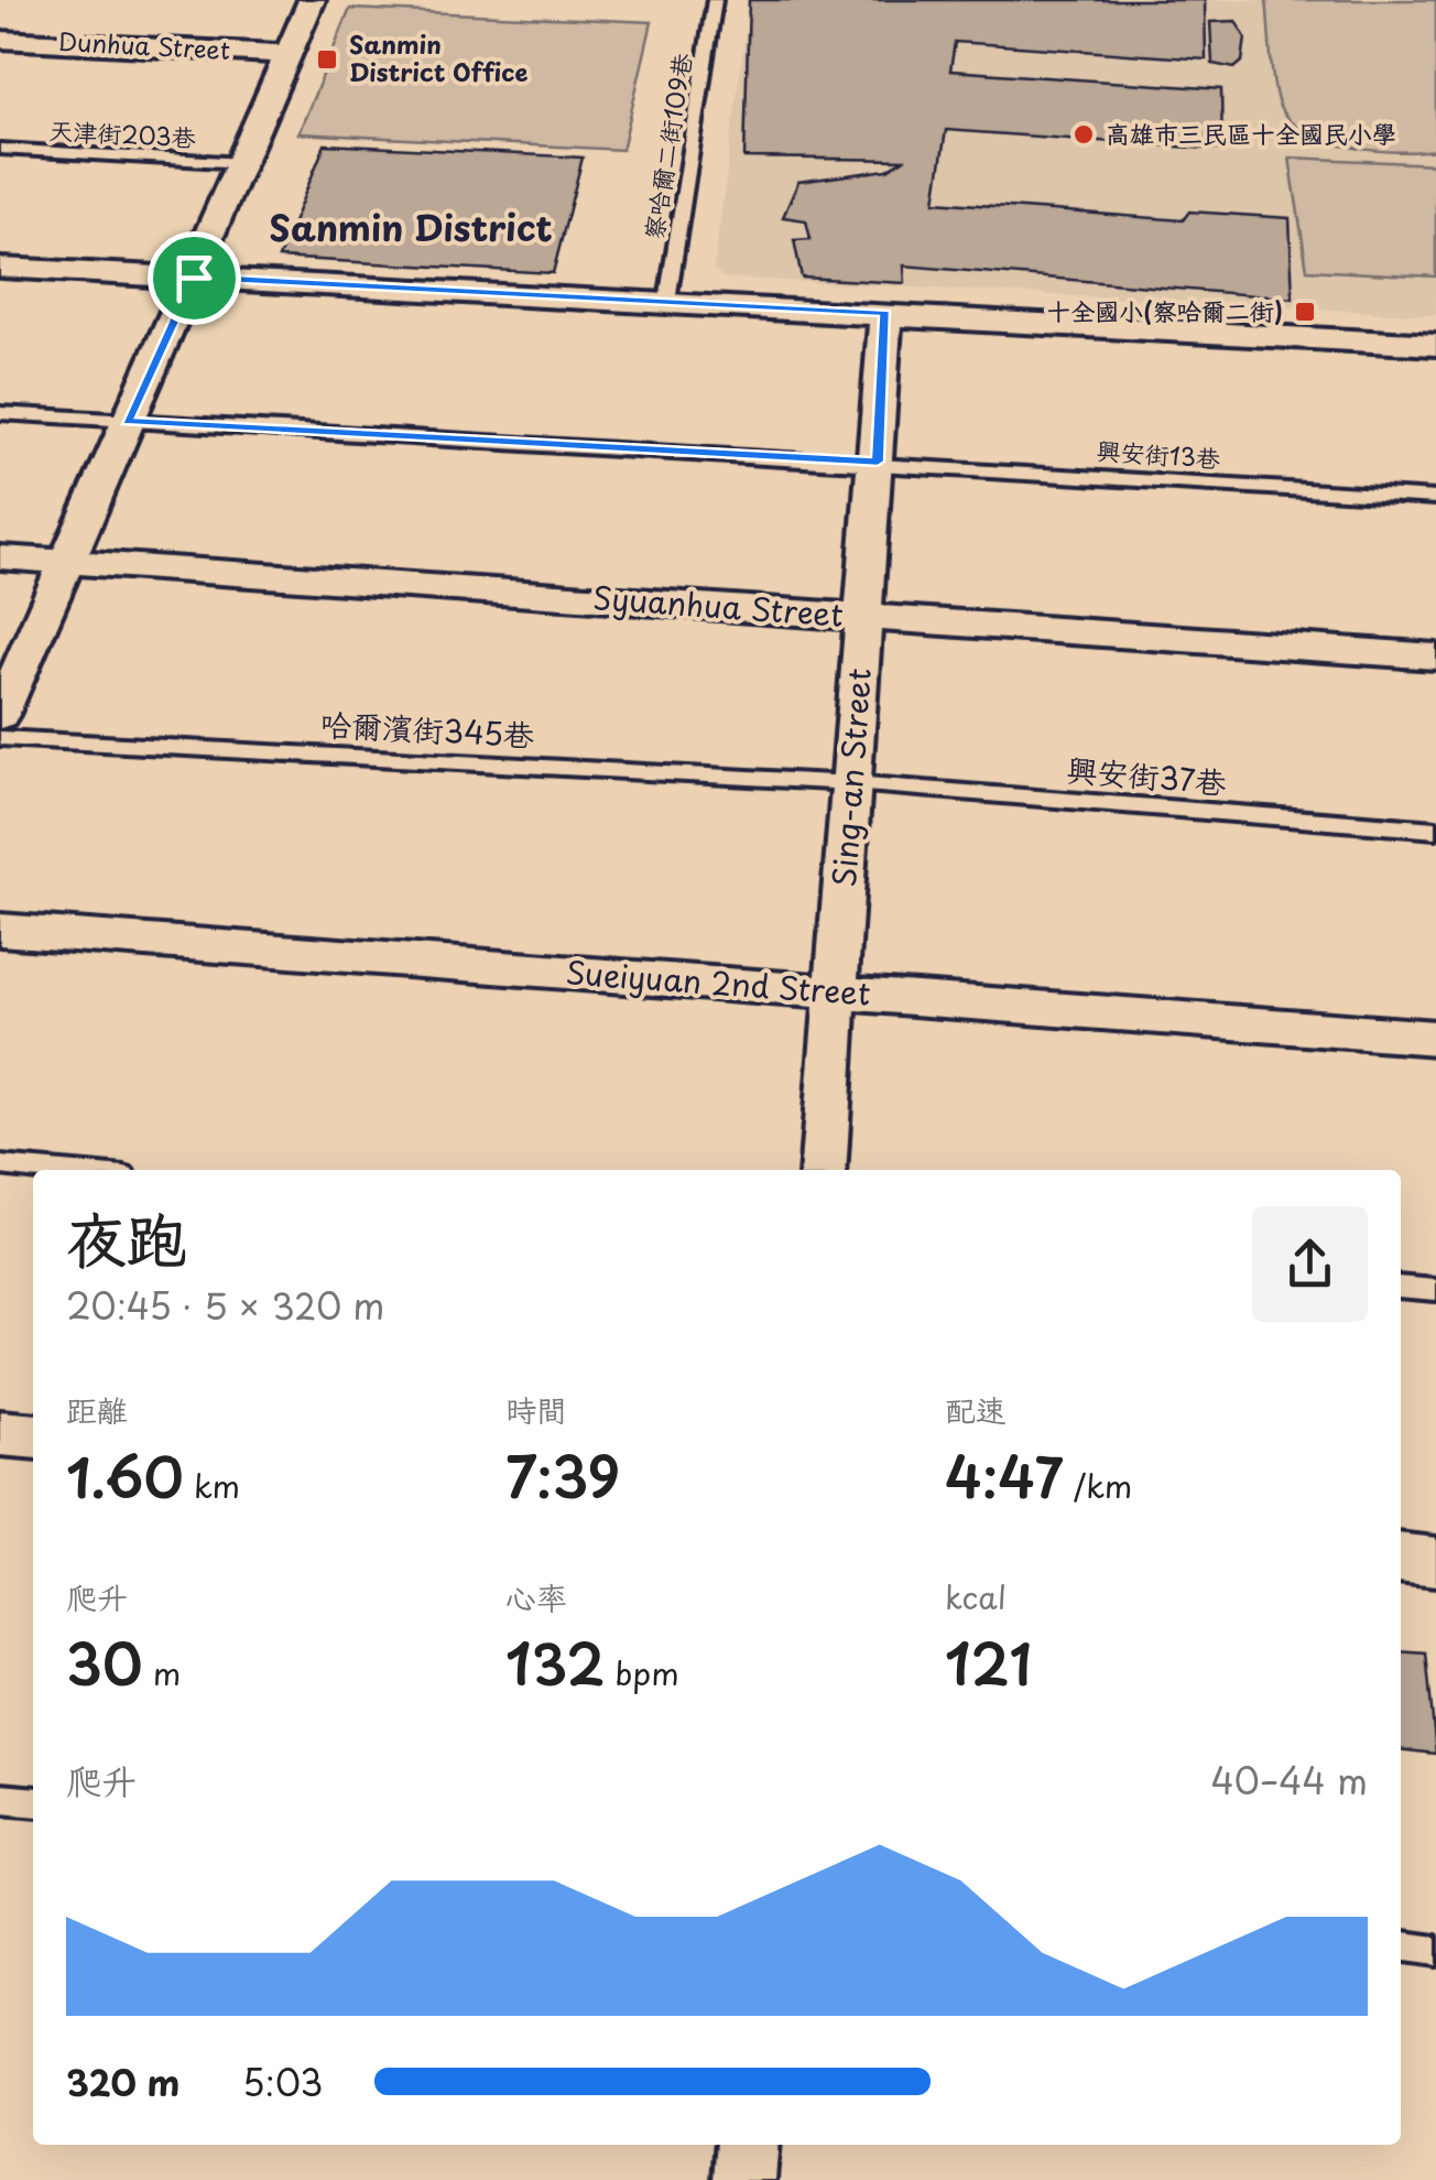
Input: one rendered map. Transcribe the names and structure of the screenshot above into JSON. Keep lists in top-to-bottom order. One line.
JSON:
{"streets":{"street":["Dunhua Street","Syuanhua Street","Sing-an Street","Sueiyuan 2nd Street"],"lane":["天津街203巷","察哈爾二街109巷","興安街13巷","哈爾濱街345巷","興安街37巷"]},"crossings":[["興安街13巷","Sing-an Street"],["Syuanhua Street","Sing-an Street"],["哈爾濱街345巷","興安街37巷"],["哈爾濱街345巷","Sing-an Street"],["興安街37巷","Sing-an Street"],["Sing-an Street","Sueiyuan 2nd Street"]],"districts":["Sanmin District"],"places":{"transit":["Sanmin District Office","十全國小(察哈爾二街)"],"other":["高雄市三民區十全國民小學"]},"page":{"heading":["夜跑","20:45 · 5 × 320 m"],"stats":[["距離","1.60 km"],["時間","7:39"],["配速","4:47 /km"],["爬升","30 m"],["心率","132 bpm"],["kcal","121"]],"chart":["爬升","40–44 m"],"list":[{"name":"320 m","note":"5:03"}]}}
